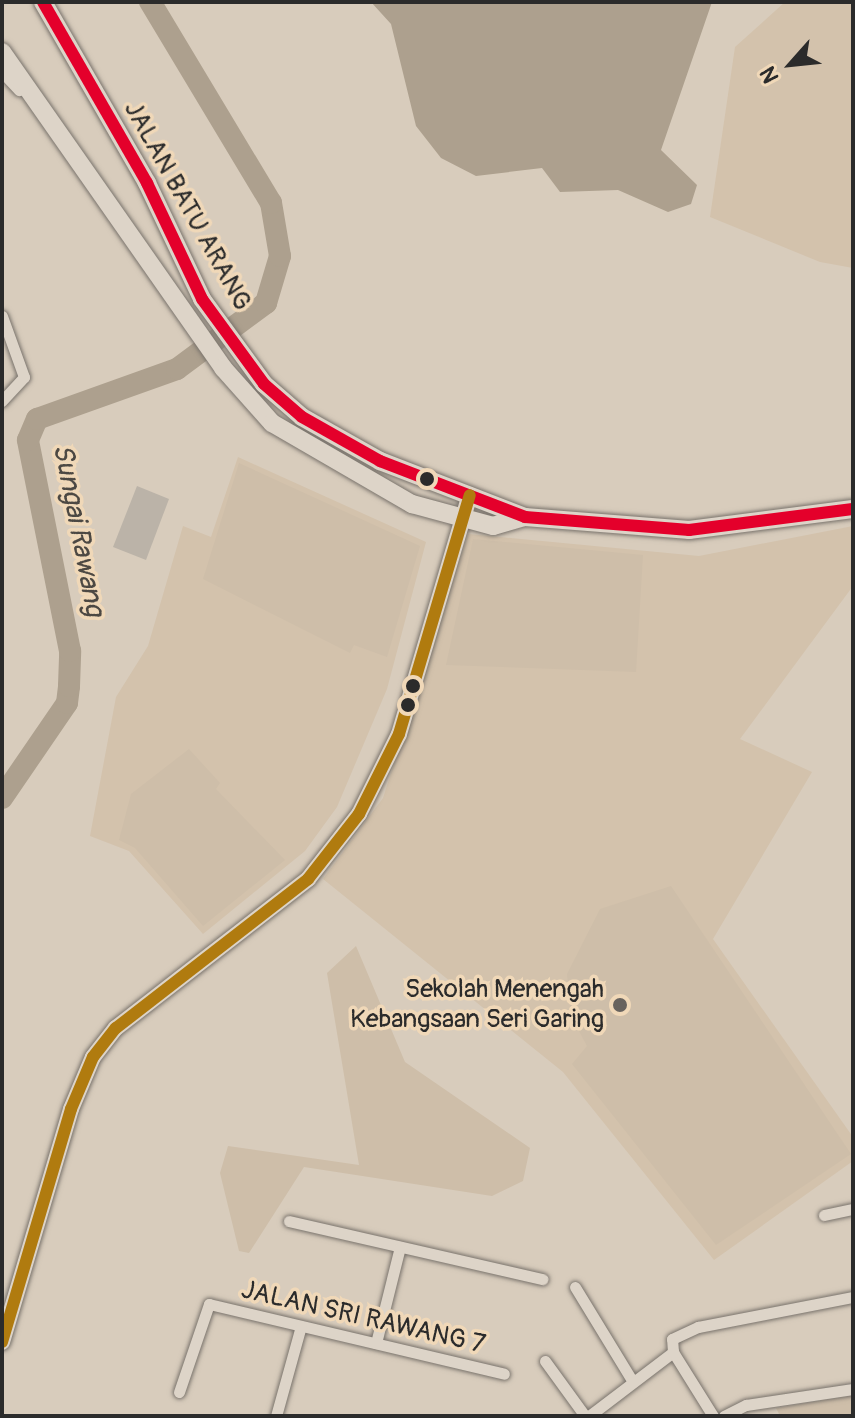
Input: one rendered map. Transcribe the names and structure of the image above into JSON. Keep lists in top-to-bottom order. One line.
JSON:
{"streets":{"main road":["JALAN BATU ARANG"],"street":["JALAN SRI RAWANG 7"]},"water":["Sungai Rawang"],"places":["Sekolah Menengah Kebangsaan Seri Garing"],"north":"bottom left"}
